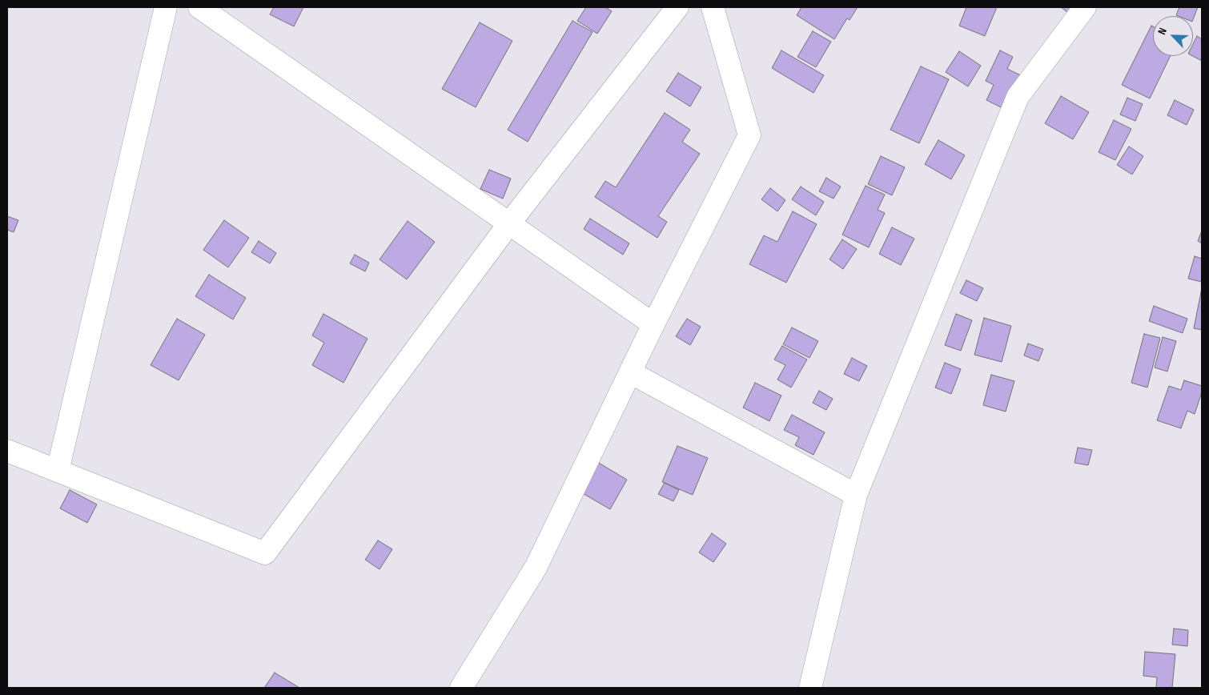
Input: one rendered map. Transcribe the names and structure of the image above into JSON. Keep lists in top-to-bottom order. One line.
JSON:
{"north":"top left"}
